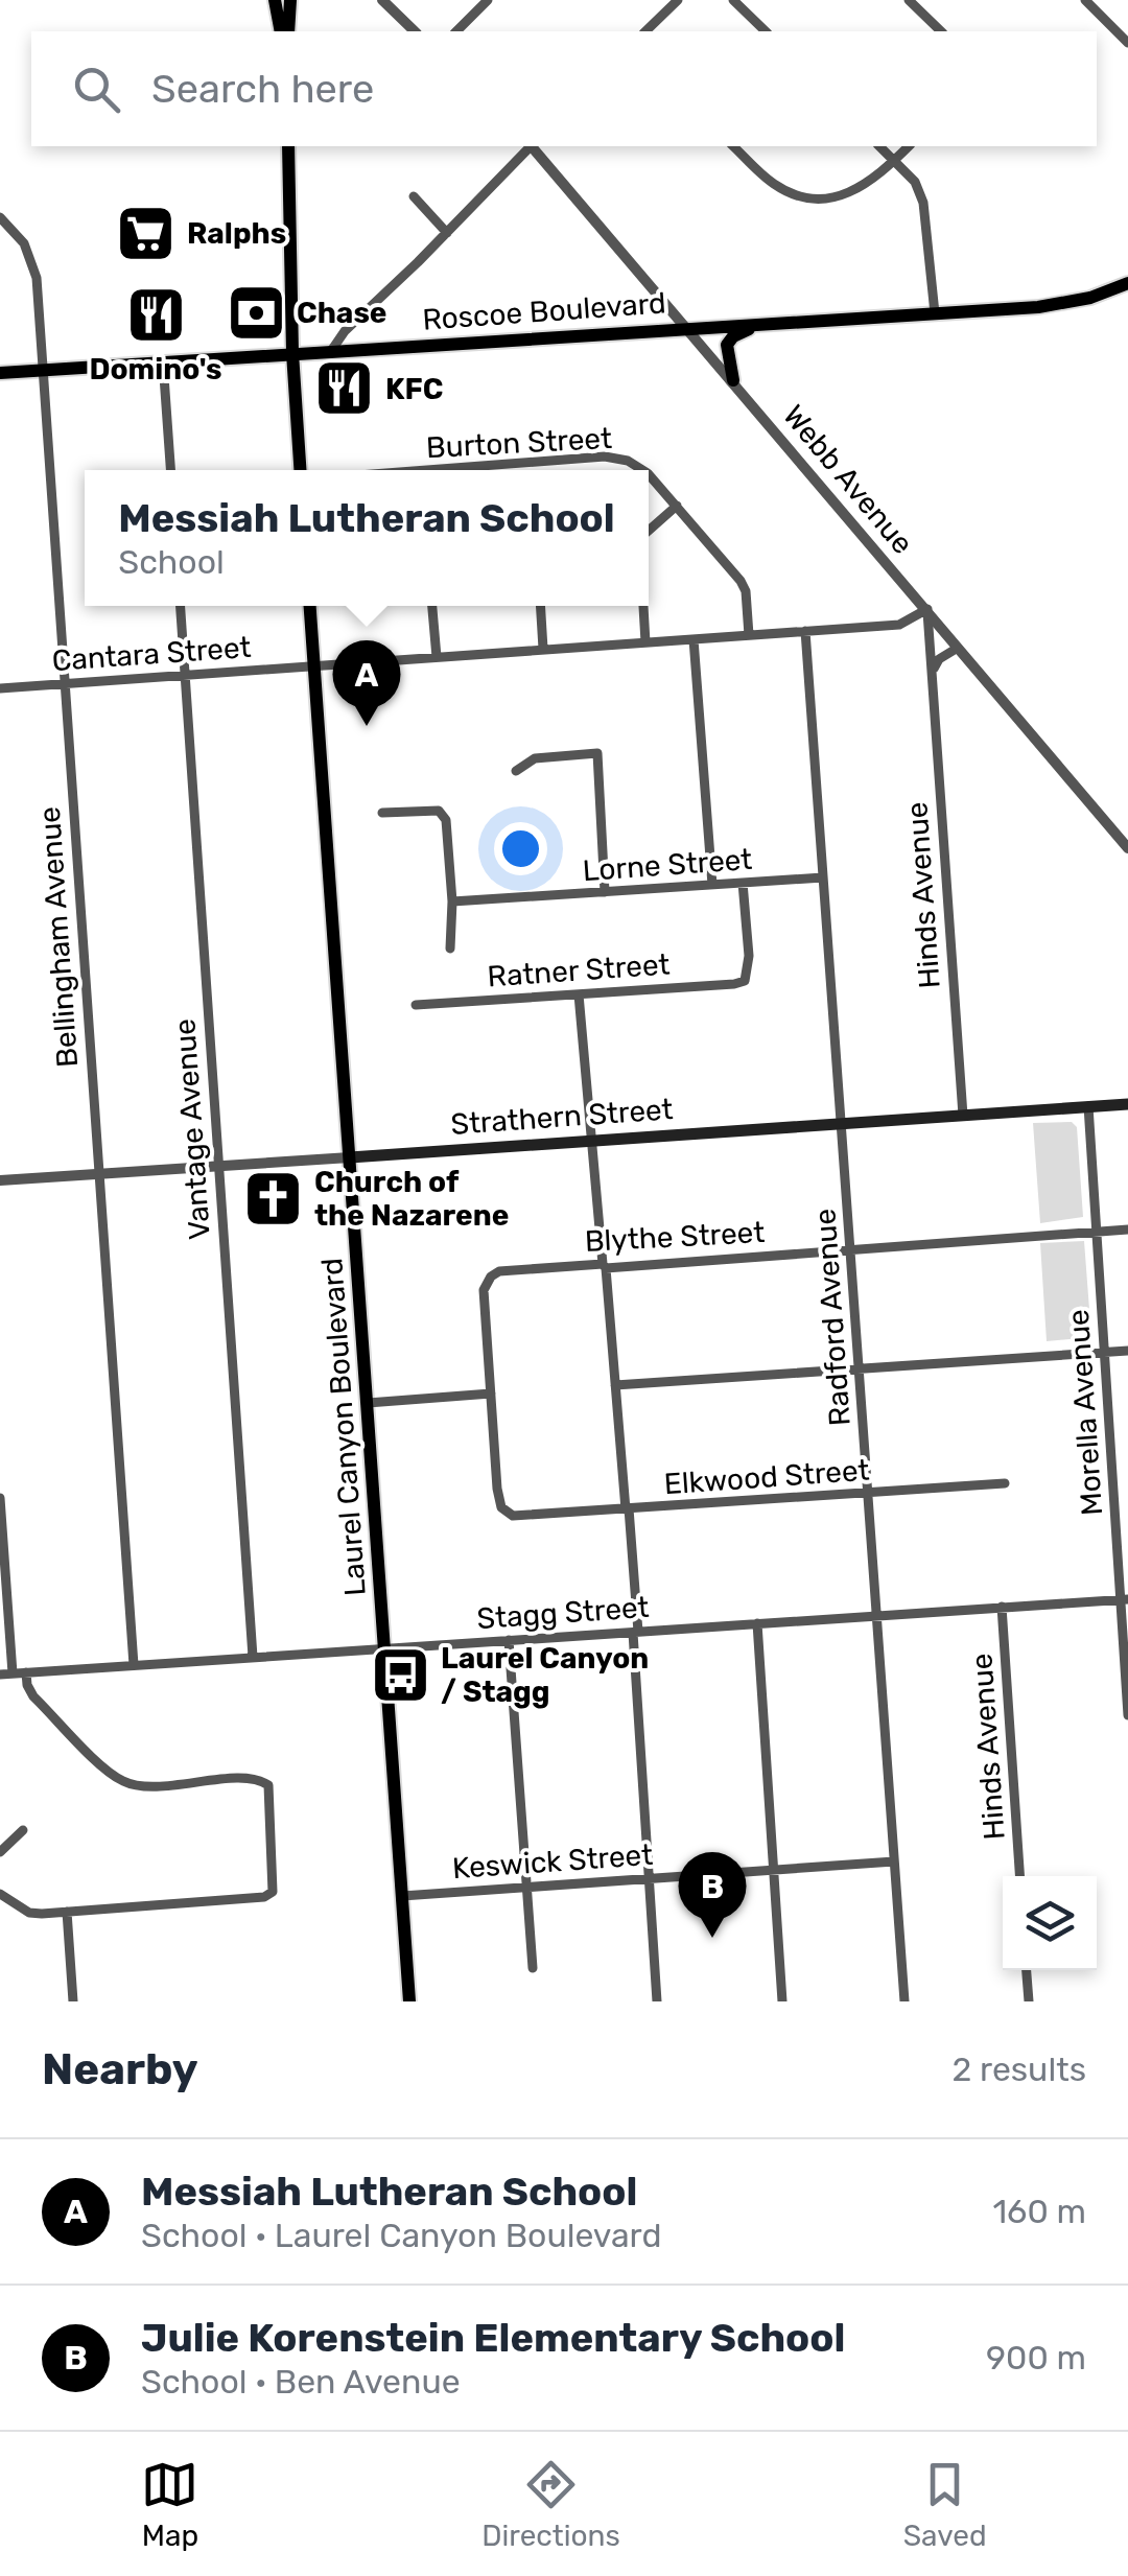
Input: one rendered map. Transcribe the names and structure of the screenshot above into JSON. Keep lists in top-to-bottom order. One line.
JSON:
{"streets":{"main road":["Roscoe Boulevard","Strathern Street","Laurel Canyon Boulevard"],"street":["Burton Street","Webb Avenue","Cantara Street","Lorne Street","Hinds Avenue","Bellingham Avenue","Ratner Street","Vantage Avenue","Blythe Street","Radford Avenue","Morella Avenue","Elkwood Street","Stagg Street","Keswick Street"]},"crossings":[["Roscoe Boulevard","Webb Avenue"],["Roscoe Boulevard","Bellingham Avenue"],["Burton Street","Cantara Street"],["Webb Avenue","Cantara Street"],["Webb Avenue","Hinds Avenue"],["Cantara Street","Hinds Avenue"],["Cantara Street","Bellingham Avenue"],["Cantara Street","Vantage Avenue"],["Cantara Street","Radford Avenue"],["Cantara Street","Laurel Canyon Boulevard"],["Lorne Street","Ratner Street"],["Lorne Street","Radford Avenue"],["Hinds Avenue","Strathern Street"],["Hinds Avenue","Stagg Street"],["Bellingham Avenue","Strathern Street"],["Bellingham Avenue","Stagg Street"],["Strathern Street","Vantage Avenue"],["Strathern Street","Radford Avenue"],["Strathern Street","Morella Avenue"],["Strathern Street","Laurel Canyon Boulevard"],["Vantage Avenue","Stagg Street"],["Blythe Street","Radford Avenue"],["Blythe Street","Morella Avenue"],["Blythe Street","Elkwood Street"],["Radford Avenue","Elkwood Street"],["Radford Avenue","Stagg Street"],["Radford Avenue","Keswick Street"],["Morella Avenue","Stagg Street"],["Laurel Canyon Boulevard","Stagg Street"],["Laurel Canyon Boulevard","Keswick Street"]],"places":{"supermarket":["Ralphs"],"bank":["Chase"],"restaurant":["Domino's","KFC"],"church":["Church of the Nazarene"],"bus stop":["Laurel Canyon / Stagg"]},"page":{"search":"Search here","popup":["Messiah Lutheran School","School"],"pins":["A","B"],"heading":["Nearby","2 results"],"list":[{"mark":"A","name":"Messiah Lutheran School","note":"School · Laurel Canyon Boulevard","value":"160 m"},{"mark":"B","name":"Julie Korenstein Elementary School","note":"School · Ben Avenue","value":"900 m"}],"nav":["Map","Directions","Saved"]}}
